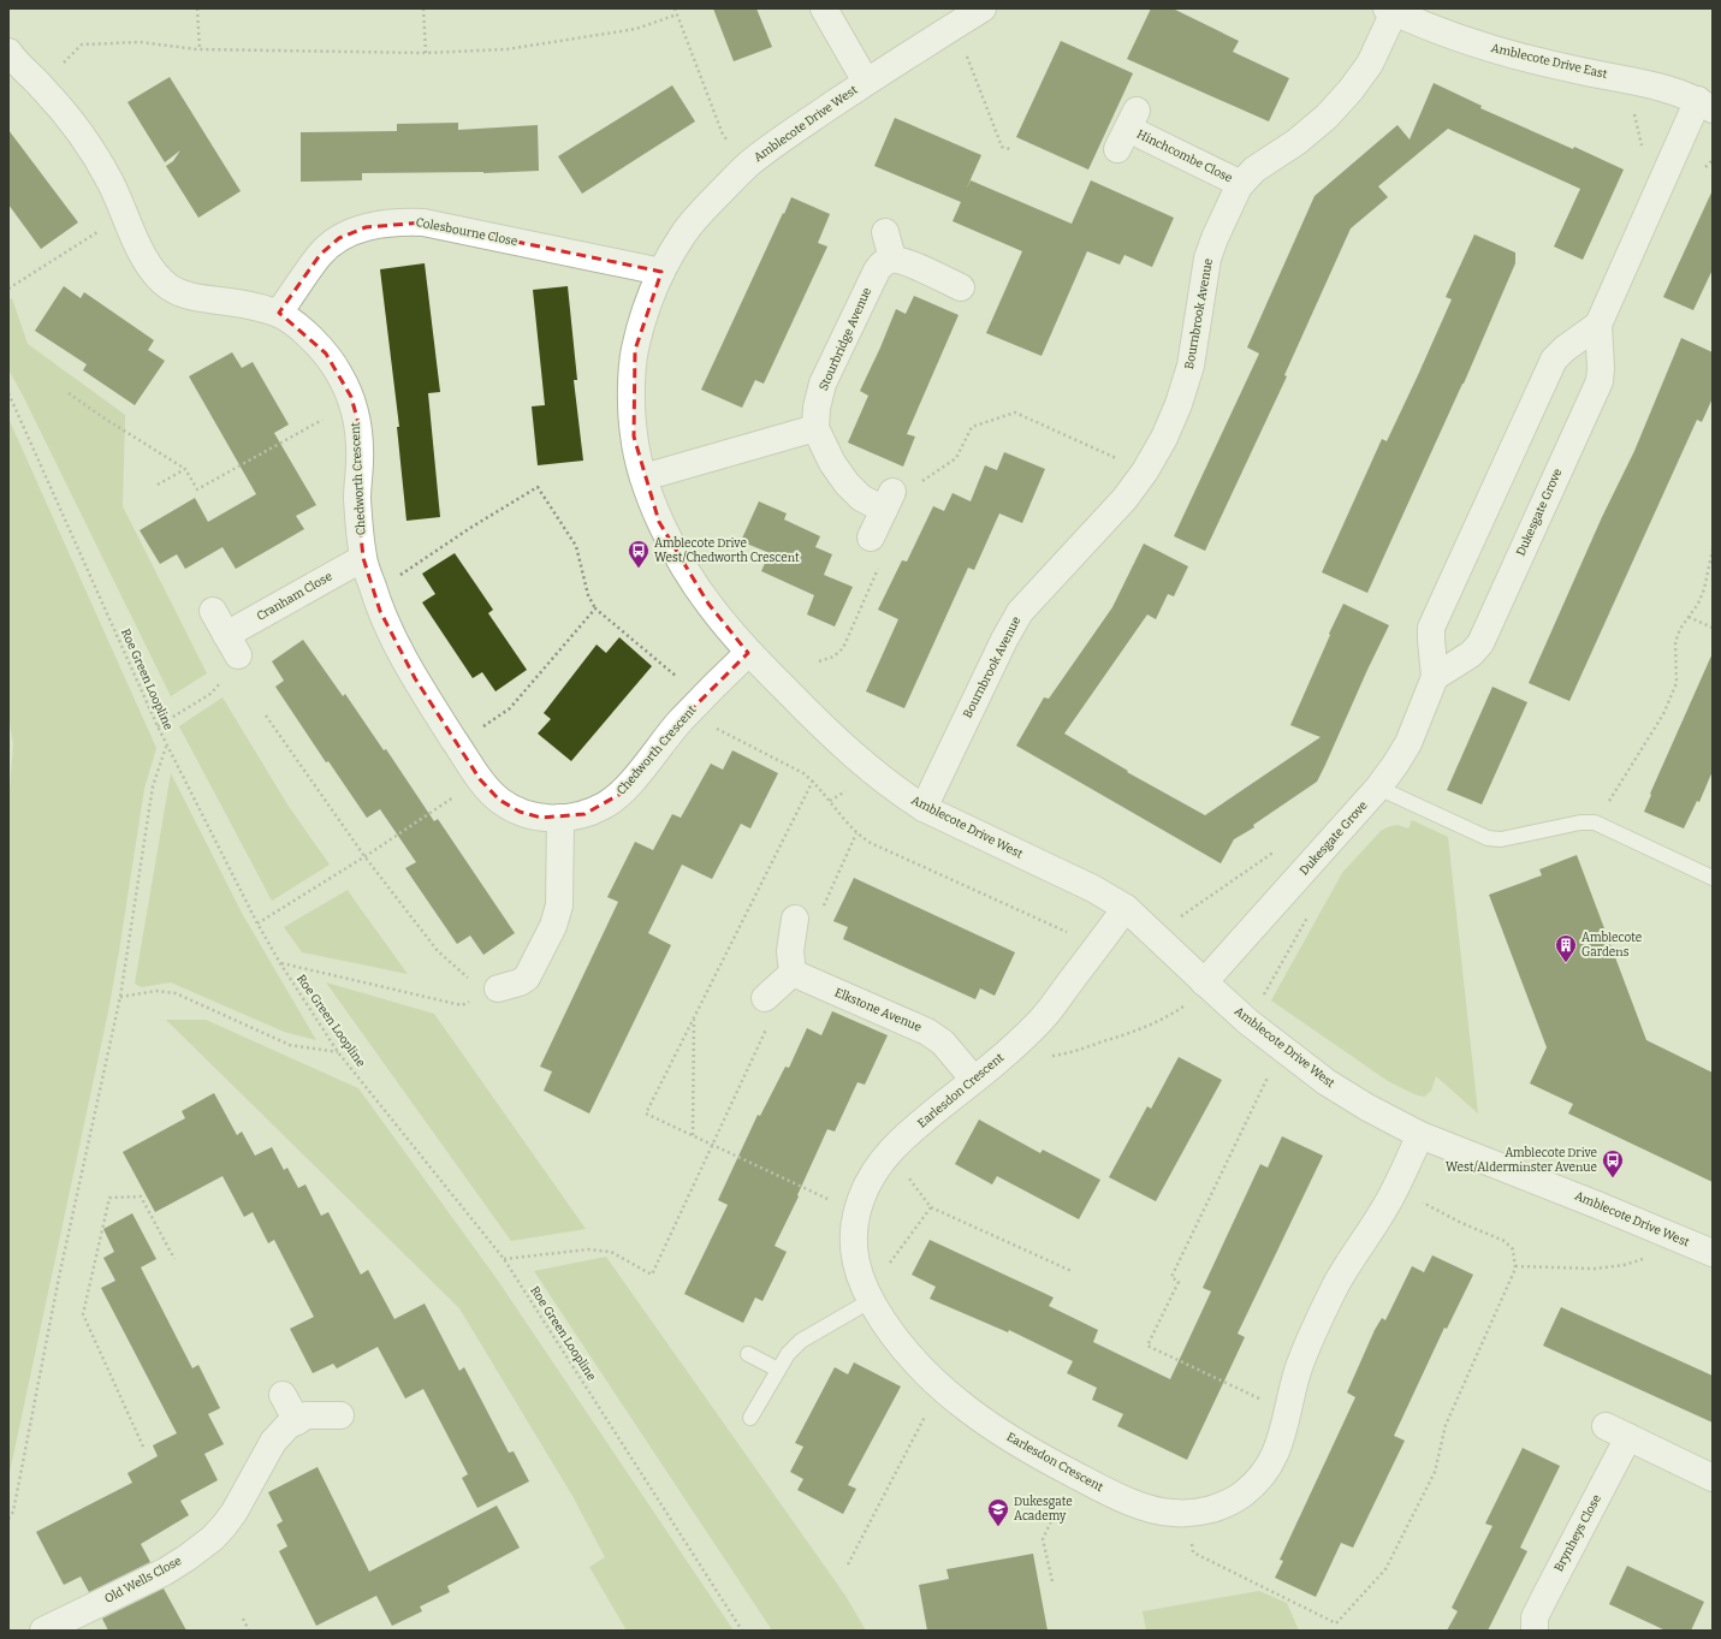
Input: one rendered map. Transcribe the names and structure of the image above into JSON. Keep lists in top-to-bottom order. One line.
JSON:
{"streets":{"street":["Amblecote Drive East","Amblecote Drive West","Hinchcombe Close","Colesbourne Close","Bournbrook Avenue","Stourbridge Avenue","Chedworth Crescent","Dukesgate Grove","Cranham Close","Elkstone Avenue","Earlesdon Crescent","Brynheys Close","Old Wells Close"],"path":["Roe Green Loopline"]},"crossings":[["Amblecote Drive East","Bournbrook Avenue"],["Amblecote Drive East","Dukesgate Grove"],["Amblecote Drive West","Colesbourne Close"],["Amblecote Drive West","Bournbrook Avenue"],["Amblecote Drive West","Chedworth Crescent"],["Amblecote Drive West","Dukesgate Grove"],["Amblecote Drive West","Earlesdon Crescent"],["Hinchcombe Close","Bournbrook Avenue"],["Colesbourne Close","Chedworth Crescent"],["Chedworth Crescent","Cranham Close"],["Elkstone Avenue","Earlesdon Crescent"]],"places":{"bus stop":["Amblecote Drive West/Chedworth Crescent","Amblecote Drive West/Alderminster Avenue"],"building":["Amblecote Gardens"],"school or university":["Dukesgate Academy"]}}
